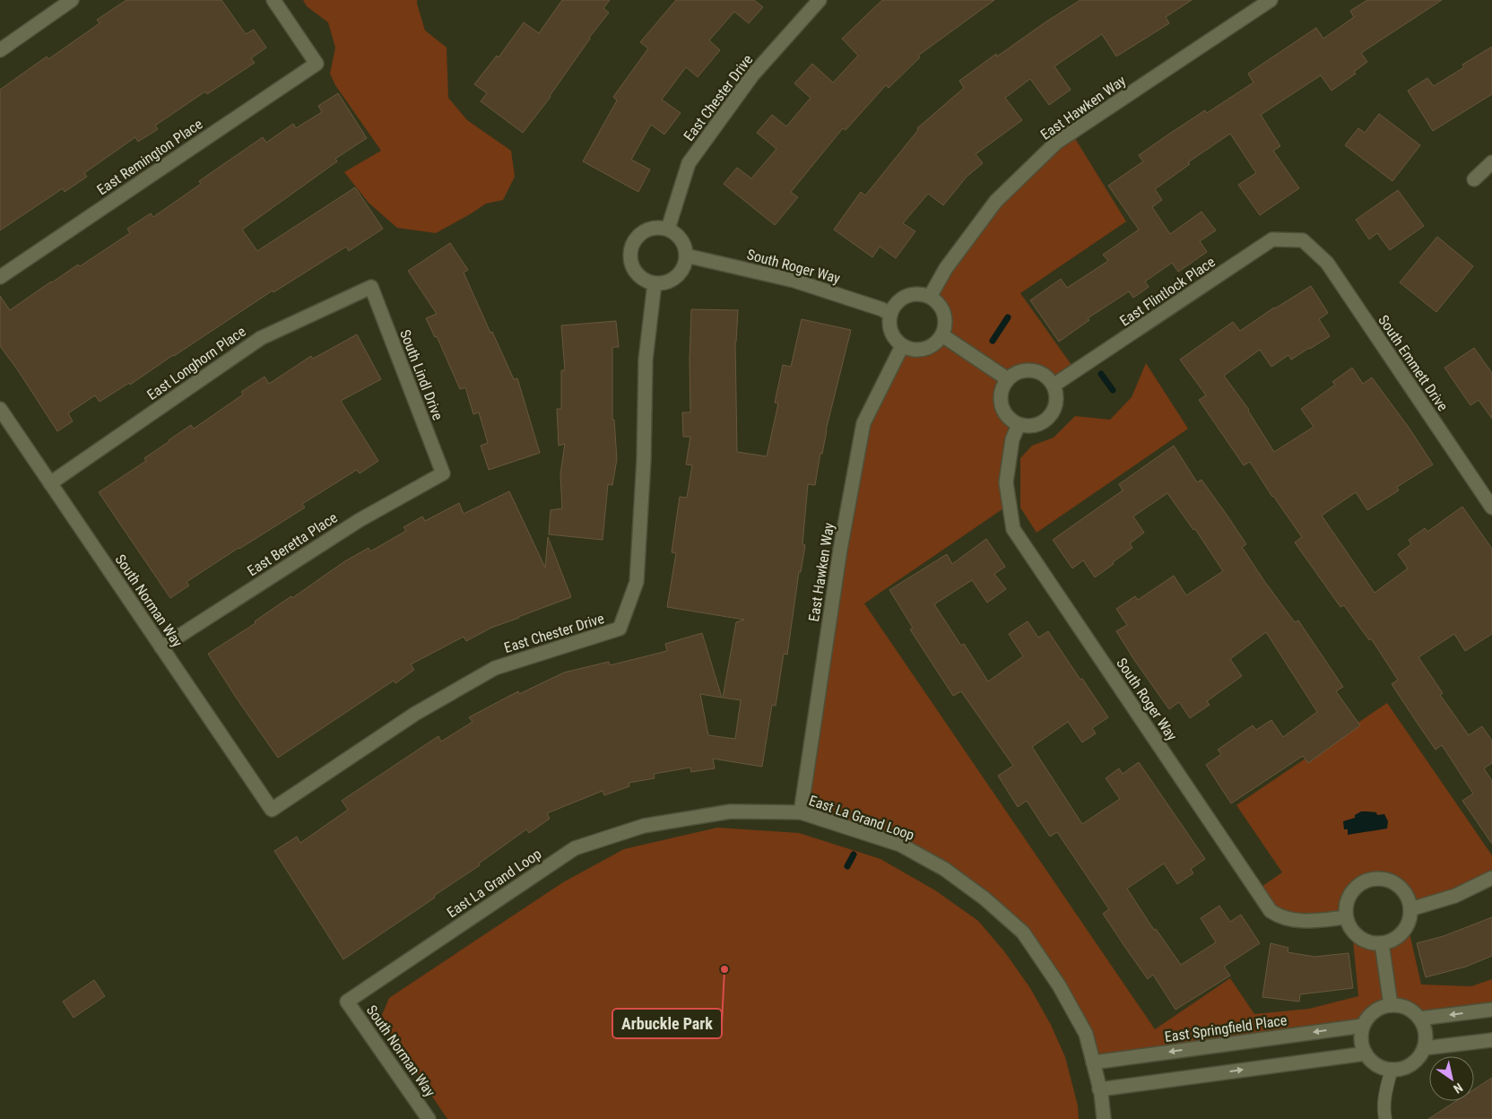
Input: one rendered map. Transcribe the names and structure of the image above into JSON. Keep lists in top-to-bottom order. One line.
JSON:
{"streets":{"street":["East Chester Drive","East Hawken Way","East Remington Place","South Roger Way","East Flintlock Place","East Longhorn Place","South Emmett Drive","South Lindl Drive","East Beretta Place","South Norman Way","East La Grand Loop","East Springfield Place"]},"crossings":[["East Chester Drive","South Roger Way"],["East Chester Drive","South Norman Way"],["East Hawken Way","South Roger Way"],["East Hawken Way","East La Grand Loop"],["South Roger Way","East Flintlock Place"],["East Flintlock Place","South Emmett Drive"],["East Longhorn Place","South Lindl Drive"],["East Longhorn Place","South Norman Way"],["South Lindl Drive","East Beretta Place"],["East Beretta Place","South Norman Way"],["South Norman Way","East La Grand Loop"],["East La Grand Loop","East Springfield Place"]],"places":["Arbuckle Park"],"north":"bottom right"}
